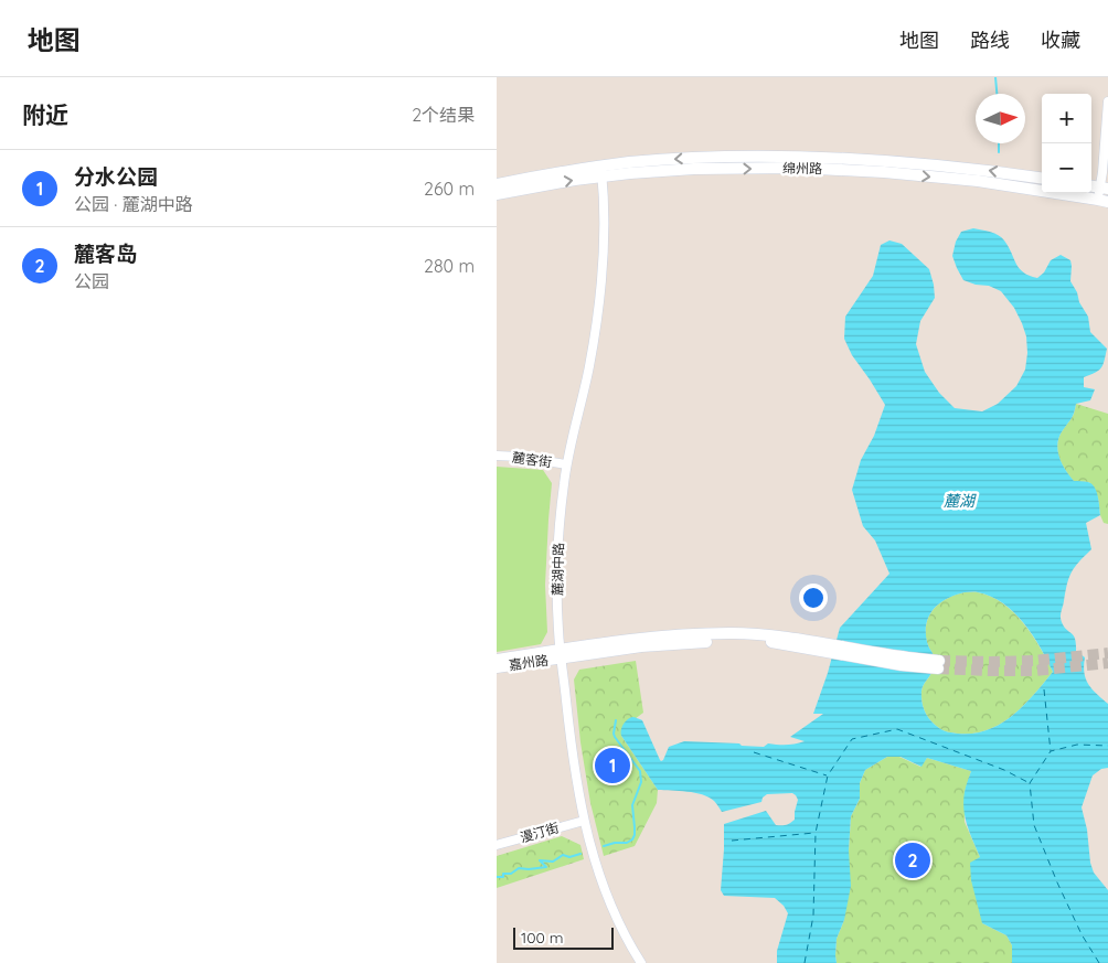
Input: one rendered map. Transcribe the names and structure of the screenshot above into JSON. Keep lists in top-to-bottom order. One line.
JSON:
{"streets":{"main road":["绵州路","嘉州路"],"street":["麓客街","麓湖中路","漫汀街"]},"crossings":[["绵州路","麓湖中路"],["麓客街","麓湖中路"],["麓湖中路","嘉州路"],["麓湖中路","漫汀街"]],"water":["麓湖"],"scale_bar":"100 m","north":"right","page":{"header":"地图","nav":["地图","路线","收藏"],"heading":["附近","2个结果"],"map_buttons":["+","−"],"list":[{"mark":"1","name":"分水公园","note":"公园 · 麓湖中路","value":"260 m"},{"mark":"2","name":"麓客岛","note":"公园","value":"280 m"}],"pins":["1","2"],"scale":"100 m"}}
